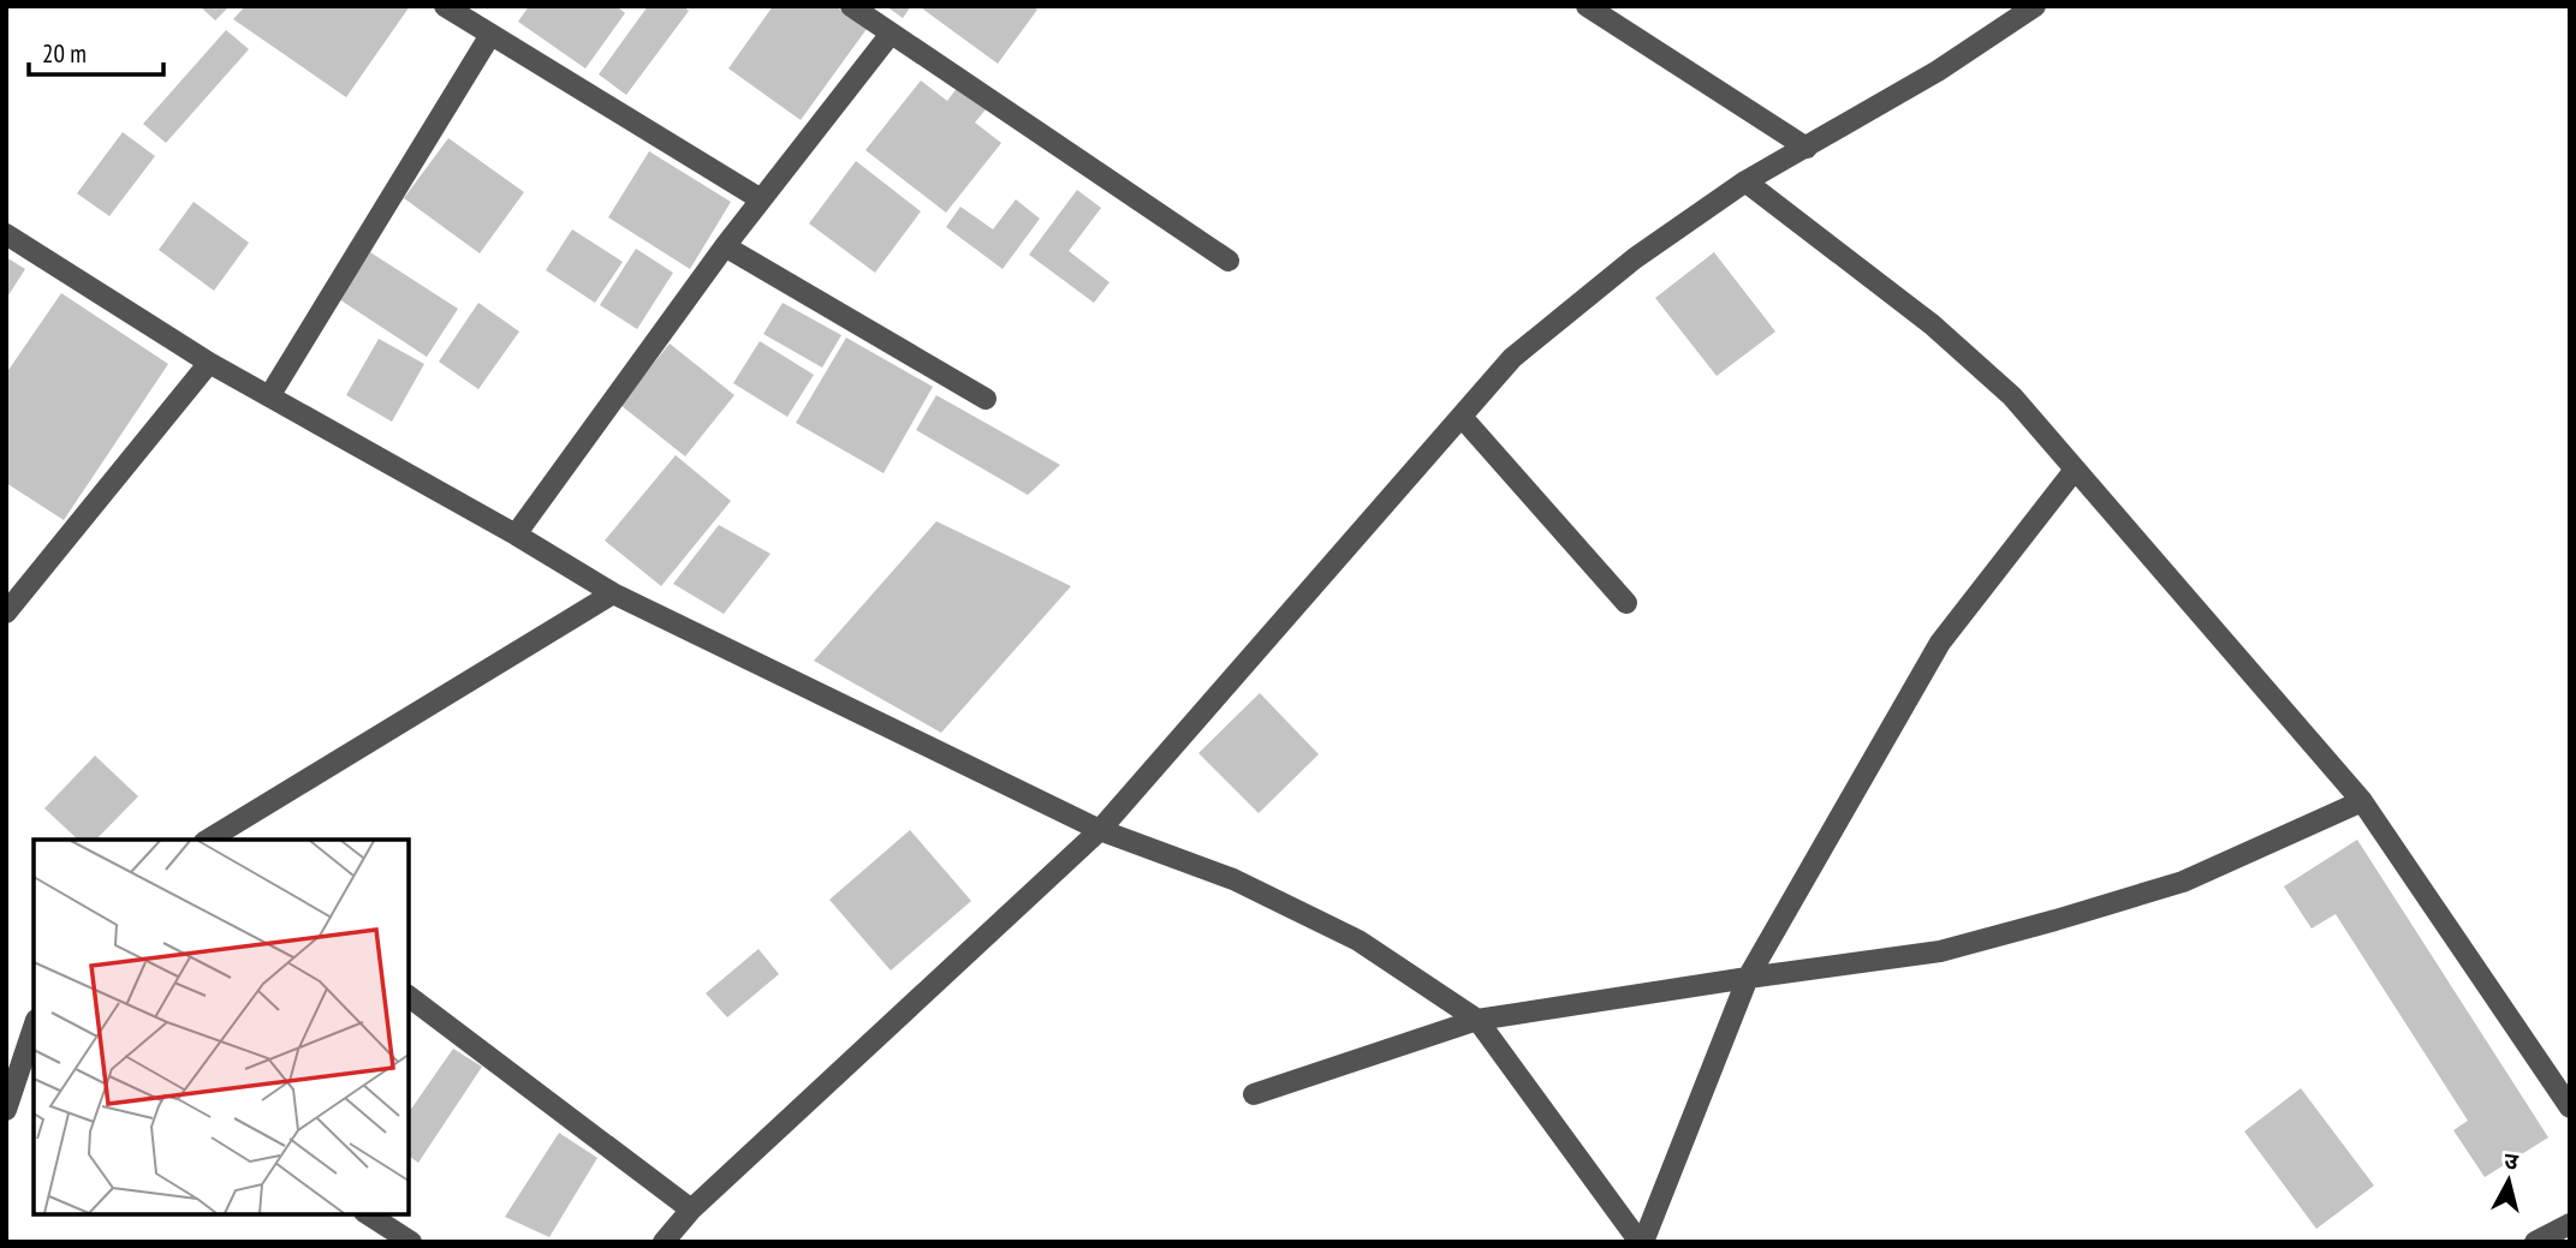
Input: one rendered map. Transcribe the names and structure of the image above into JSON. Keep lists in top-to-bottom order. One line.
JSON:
{"scale_bar":"20 m","north":"top"}
